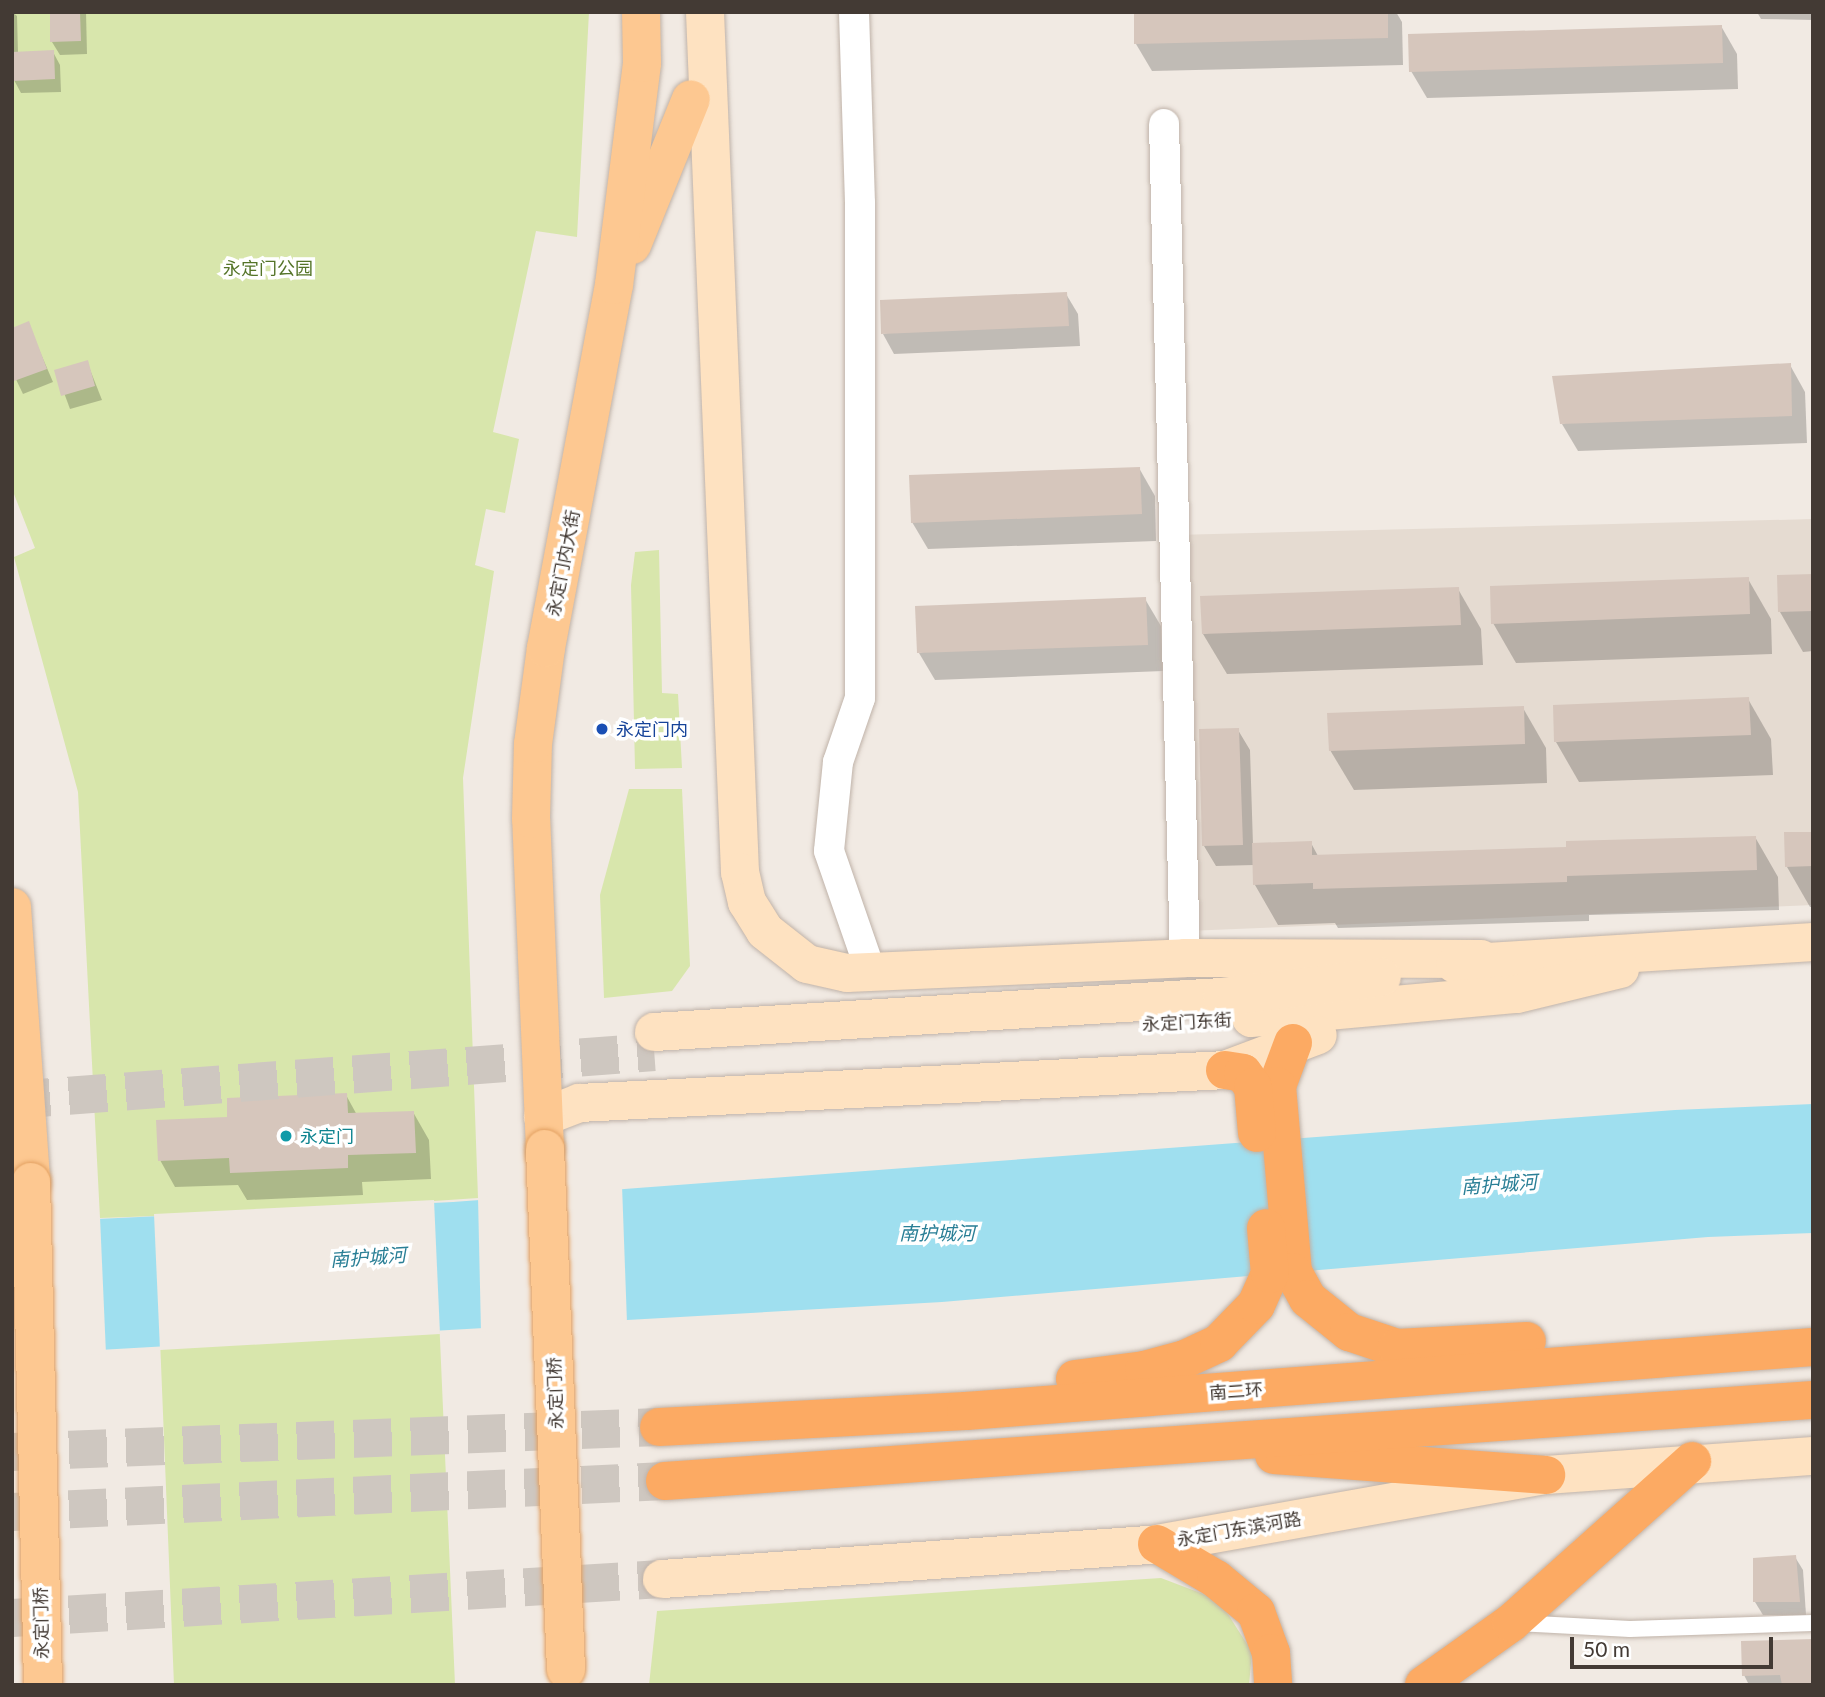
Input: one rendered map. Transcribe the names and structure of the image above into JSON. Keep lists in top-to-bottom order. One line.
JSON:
{"streets":{"highway":["南二环"],"main road":["永定门内大街","永定门桥"],"street":["永定门东街","永定门东滨河路"]},"crossings":[["永定门内大街","永定门桥"]],"water":["南护城河"],"parks":["永定门公园"],"places":["永定门内","永定门"],"scale_bar":"50 m"}
